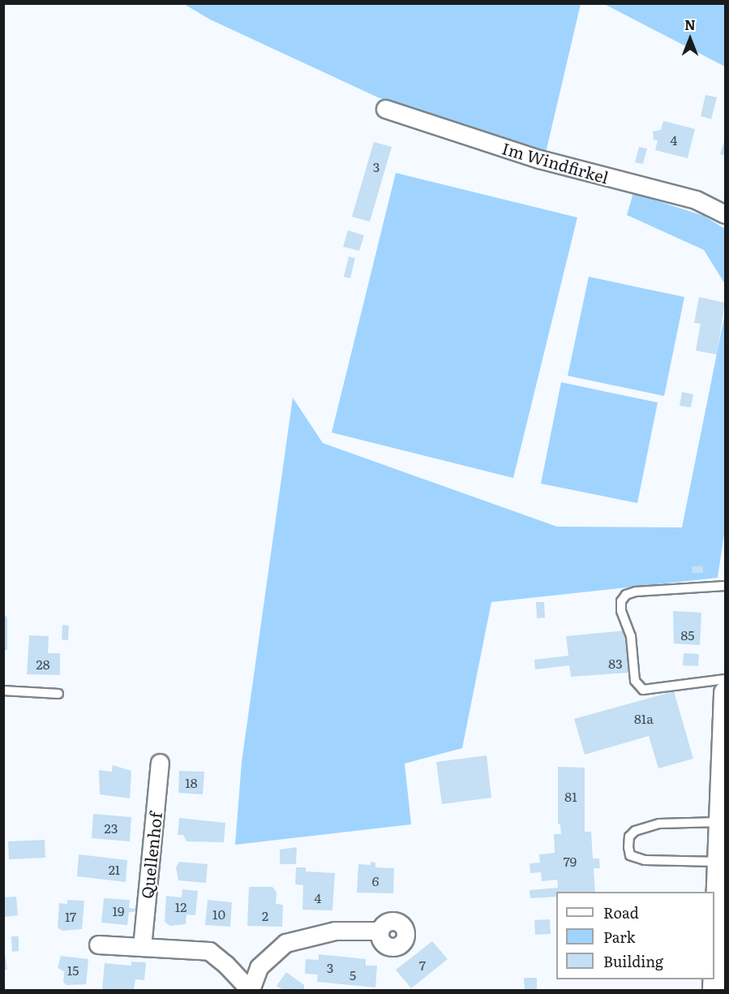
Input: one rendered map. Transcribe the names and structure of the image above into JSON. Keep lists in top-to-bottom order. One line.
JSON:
{"streets":{"street":["Im Windfirkel","Quellenhof"]},"house_numbers":["4","3","85","83","28","81a","18","81","23","79","21","6","4","12","19","10","2","17","7","3","15","5"],"legend":["Road","Park","Building"],"north":"top"}
